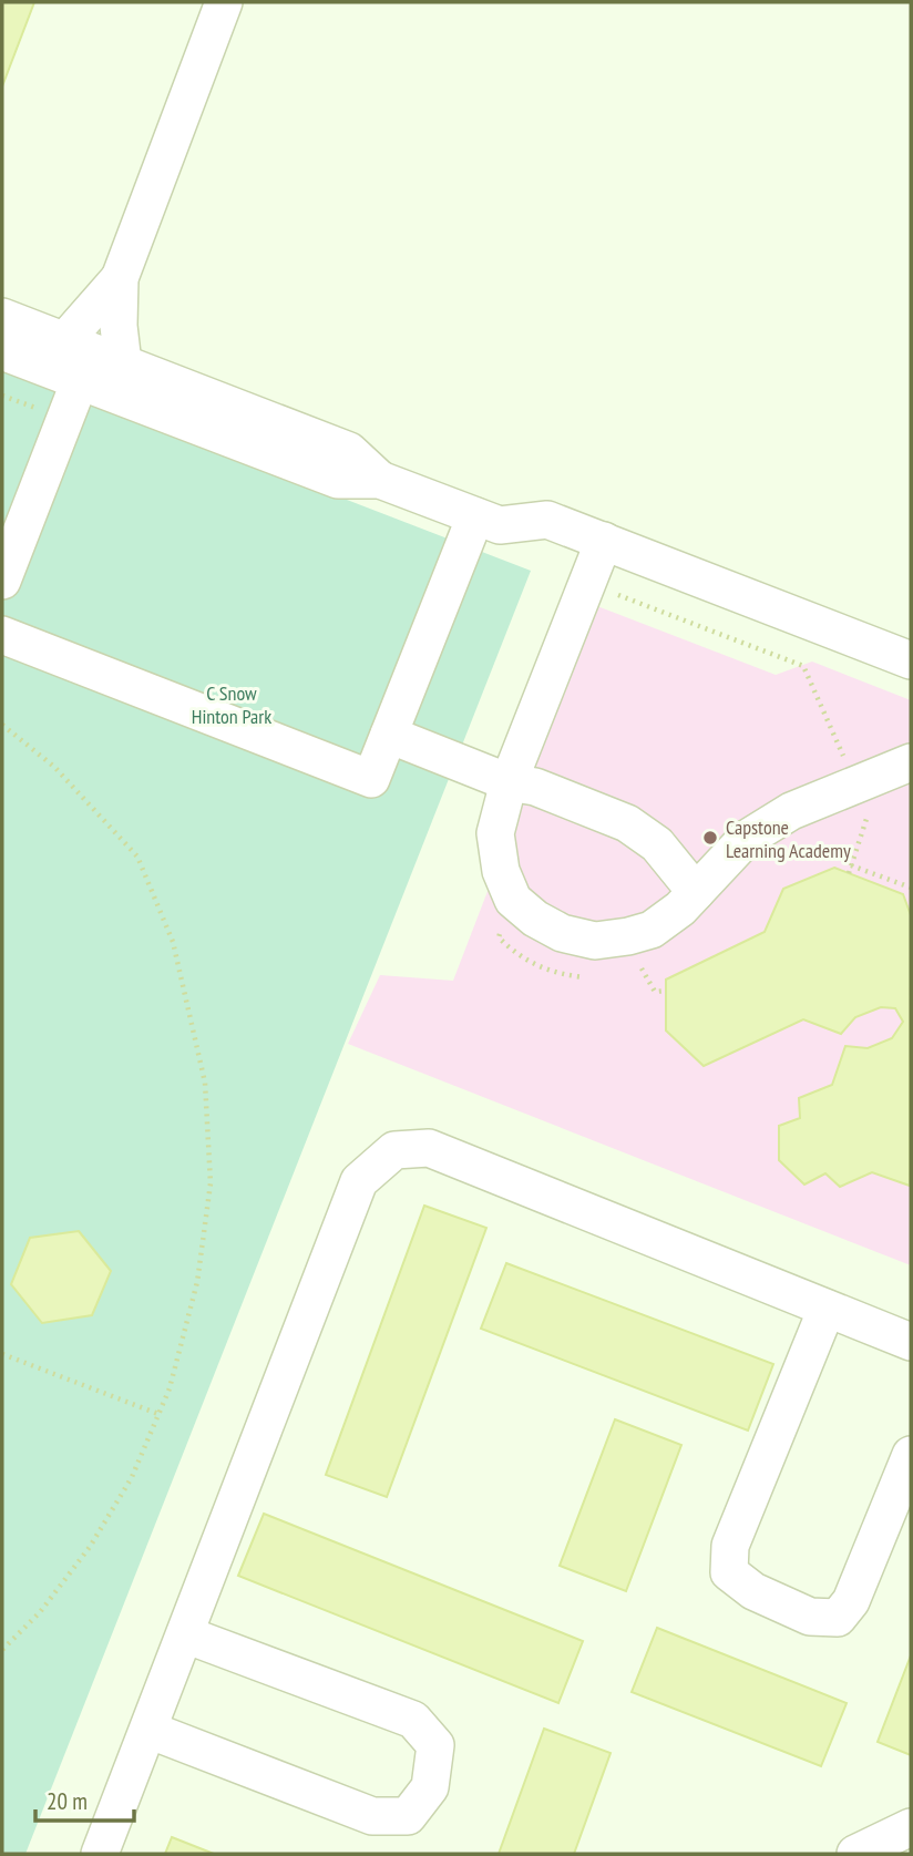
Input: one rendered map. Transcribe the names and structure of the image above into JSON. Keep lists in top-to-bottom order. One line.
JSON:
{"parks":["C Snow Hinton Park"],"places":["Capstone Learning Academy"],"scale_bar":"20 m"}
